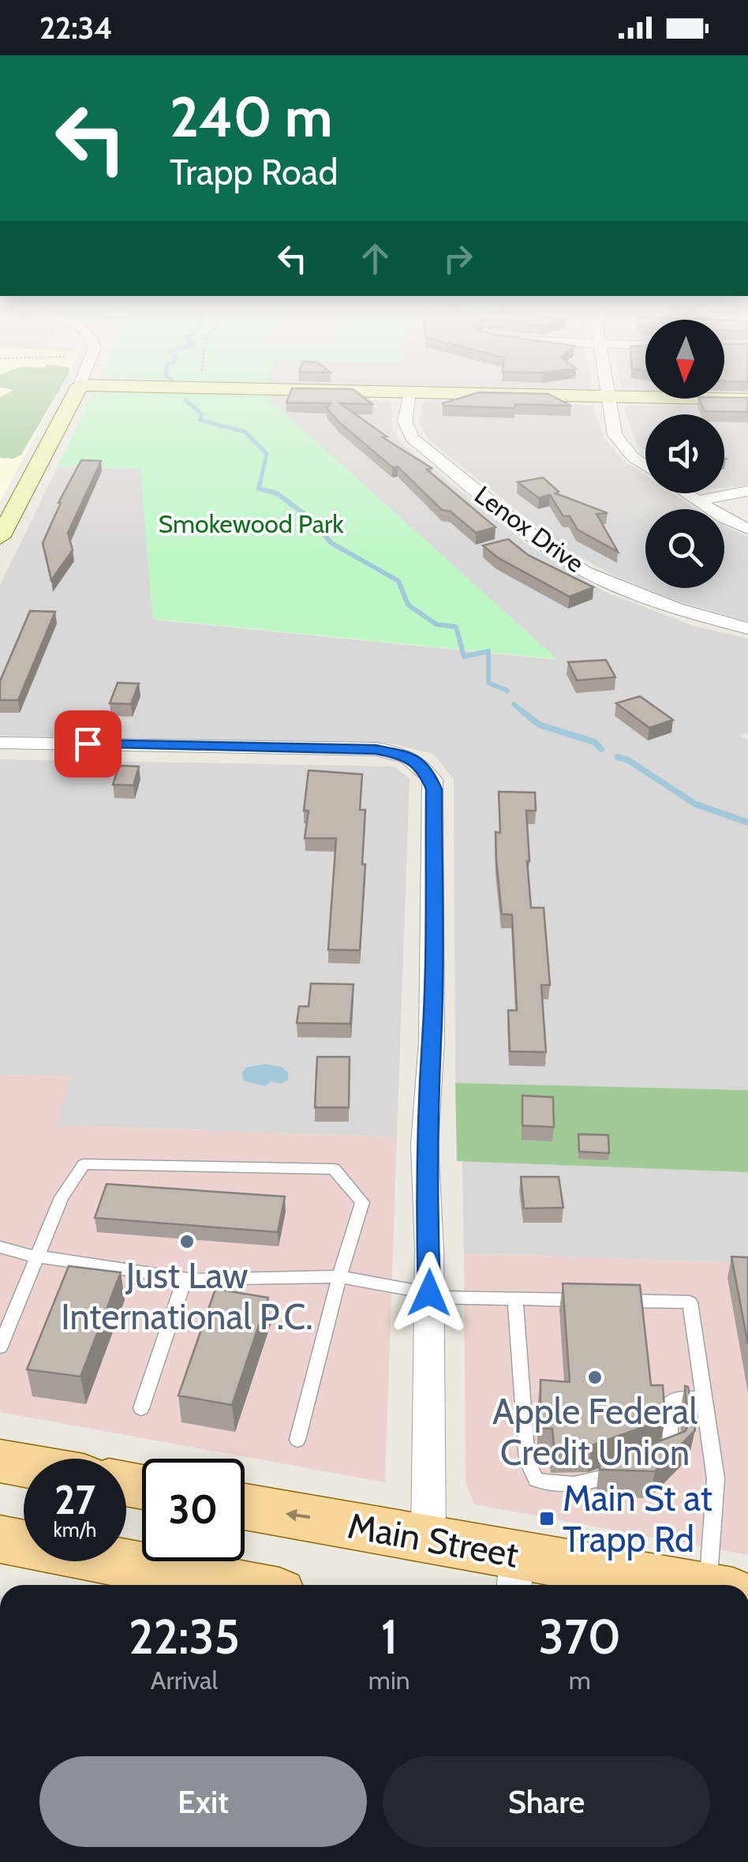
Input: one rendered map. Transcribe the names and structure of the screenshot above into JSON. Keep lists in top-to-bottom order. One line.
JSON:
{"streets":{"main road":["Main Street"],"street":["Lenox Drive"]},"one_way":["Main Street"],"parks":["Smokewood Park"],"places":{"other":["Just Law International P.C.","Apple Federal Credit Union"],"transit":["Main St at Trapp Rd"]},"north":"bottom","page":{"status":"22:34","turn":["240 m","Trapp Road"],"speed":"27 km/h","limit":"30","eta":["22:35","Arrival","1","min","370","m"],"buttons":["Exit","Share"]}}
